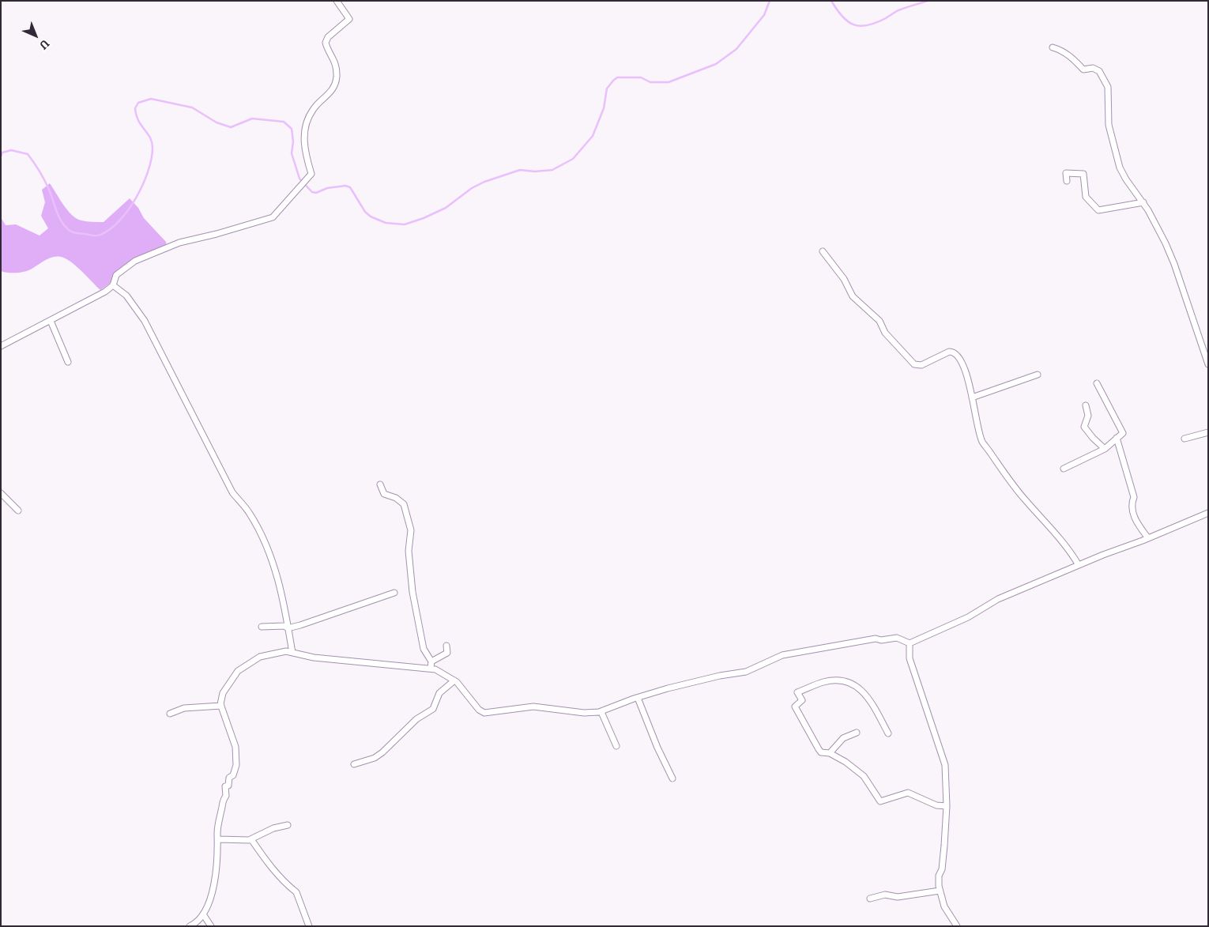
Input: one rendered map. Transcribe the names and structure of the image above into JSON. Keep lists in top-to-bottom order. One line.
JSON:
{"north":"bottom right"}
